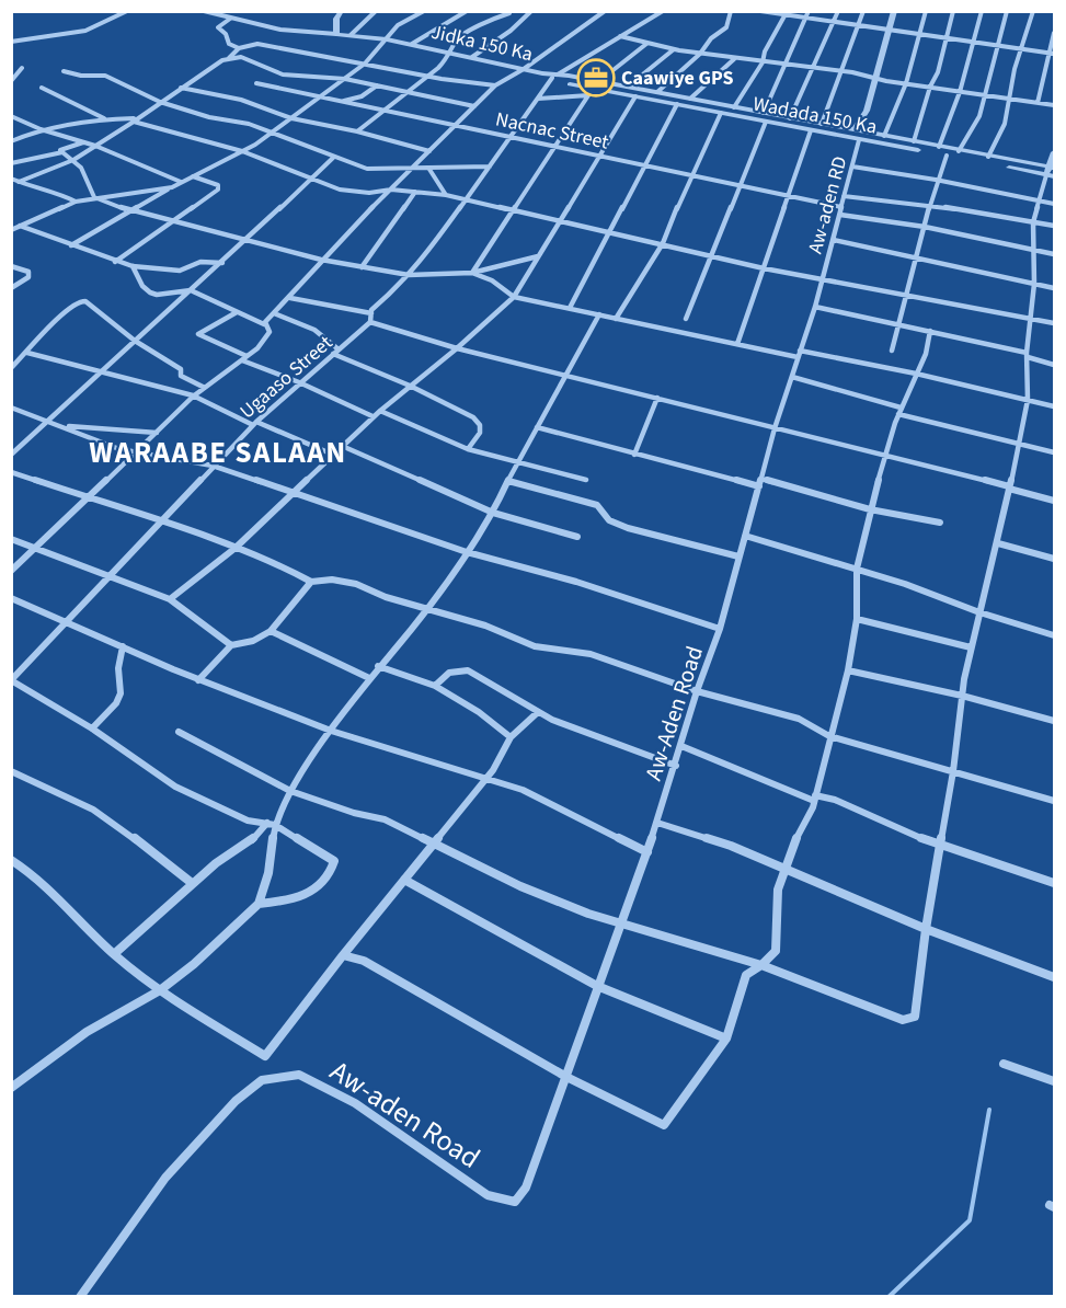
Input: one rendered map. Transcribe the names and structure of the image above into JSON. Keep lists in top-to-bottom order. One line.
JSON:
{"streets":{"street":["Jidka 150 Ka","Wadada 150 Ka","Nacnac Street","Aw-aden RD","Ugaaso Street","Aw-Aden Road","Aw-aden Road"]},"crossings":[["Jidka 150 Ka","Wadada 150 Ka"],["Wadada 150 Ka","Aw-aden RD"],["Nacnac Street","Aw-aden RD"],["Aw-aden RD","Aw-Aden Road"],["Aw-Aden Road","Aw-aden Road"]],"districts":["WARAABE SALAAN"],"places":{"office":["Caawiye GPS"]}}
